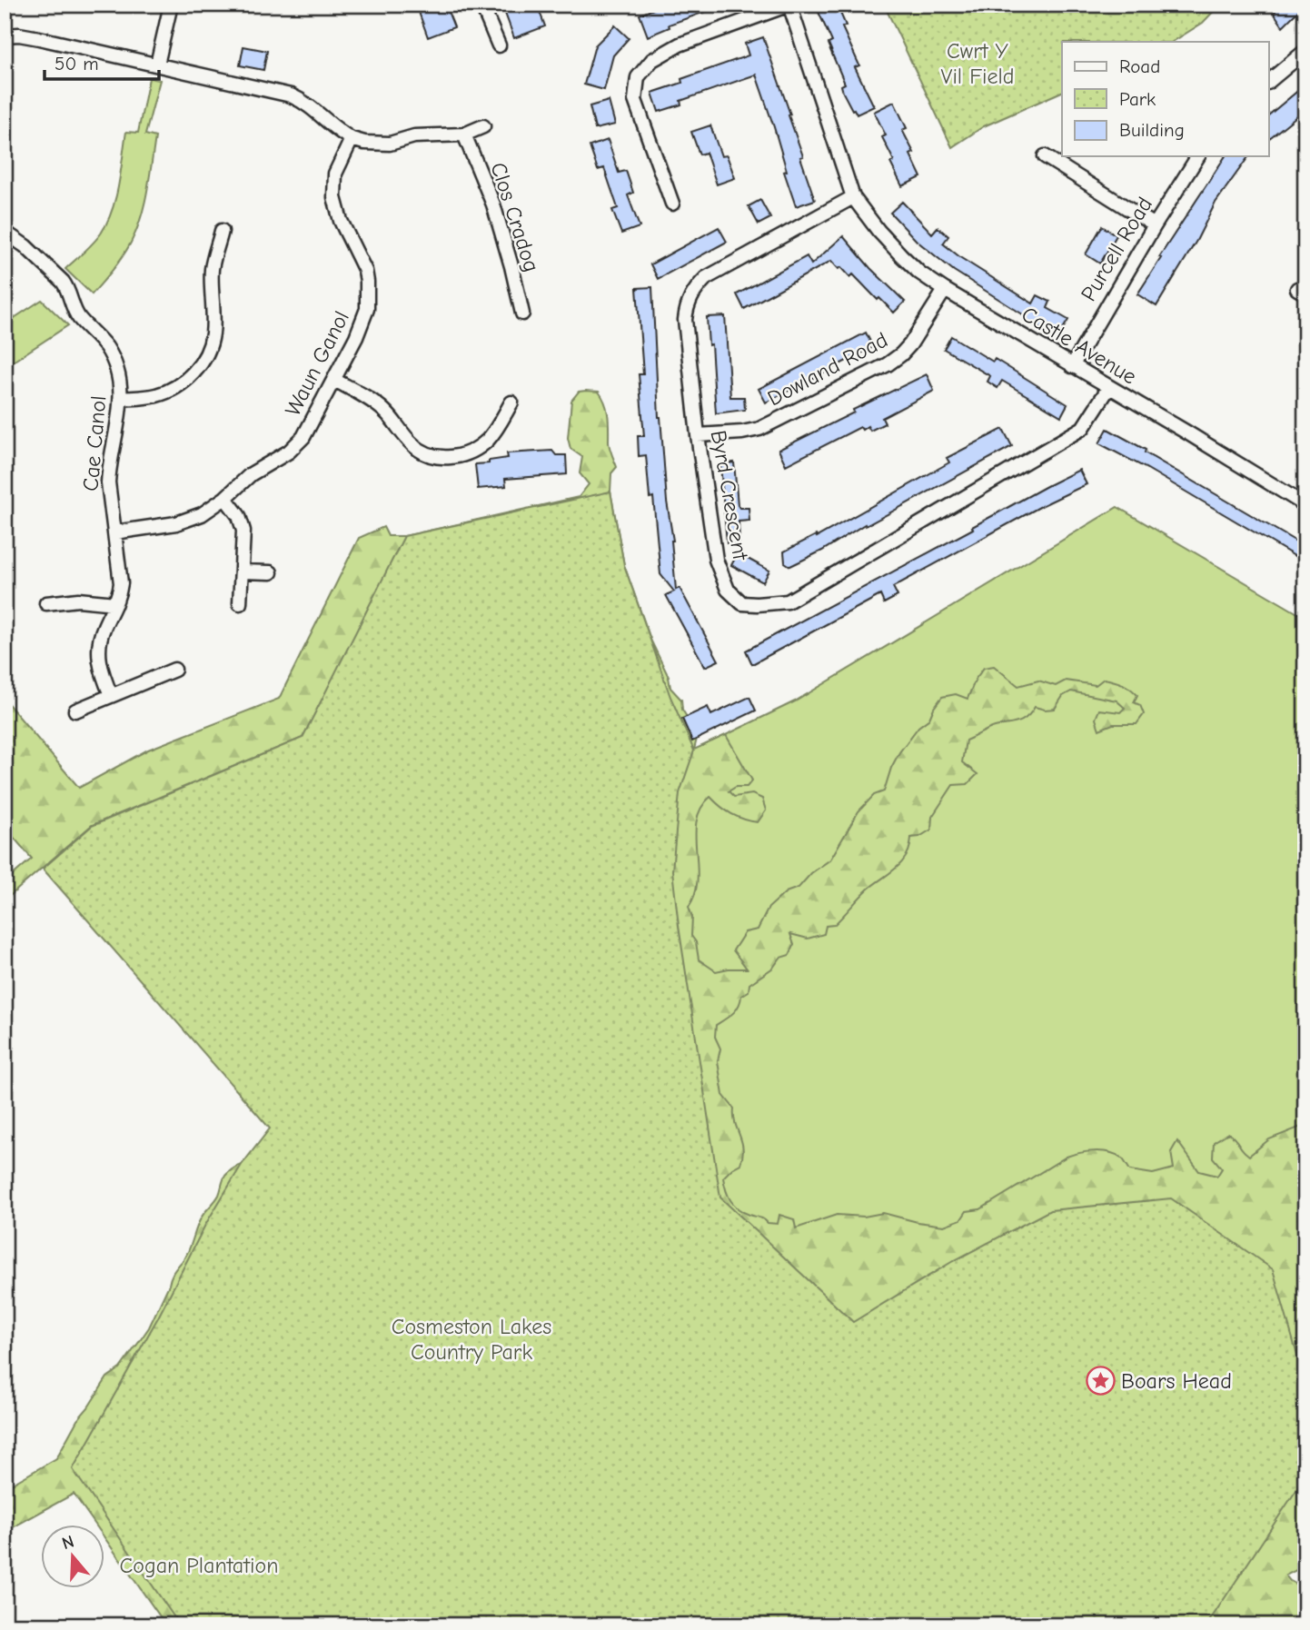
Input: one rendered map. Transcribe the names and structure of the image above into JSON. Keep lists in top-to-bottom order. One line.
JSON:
{"streets":{"street":["Clos Cradog","Purcell Road","Castle Avenue","Waun Ganol","Dowland Road","Cae Canol","Byrd Crescent"]},"crossings":[["Purcell Road","Castle Avenue"],["Castle Avenue","Dowland Road"],["Castle Avenue","Byrd Crescent"],["Waun Ganol","Cae Canol"],["Dowland Road","Byrd Crescent"]],"parks":["Cwrt Y Vil Field","Cosmeston Lakes Country Park","Cogan Plantation"],"places":{"place":["Boars Head"]},"legend":["Road","Park","Building"],"scale_bar":"50 m","north":"top"}
